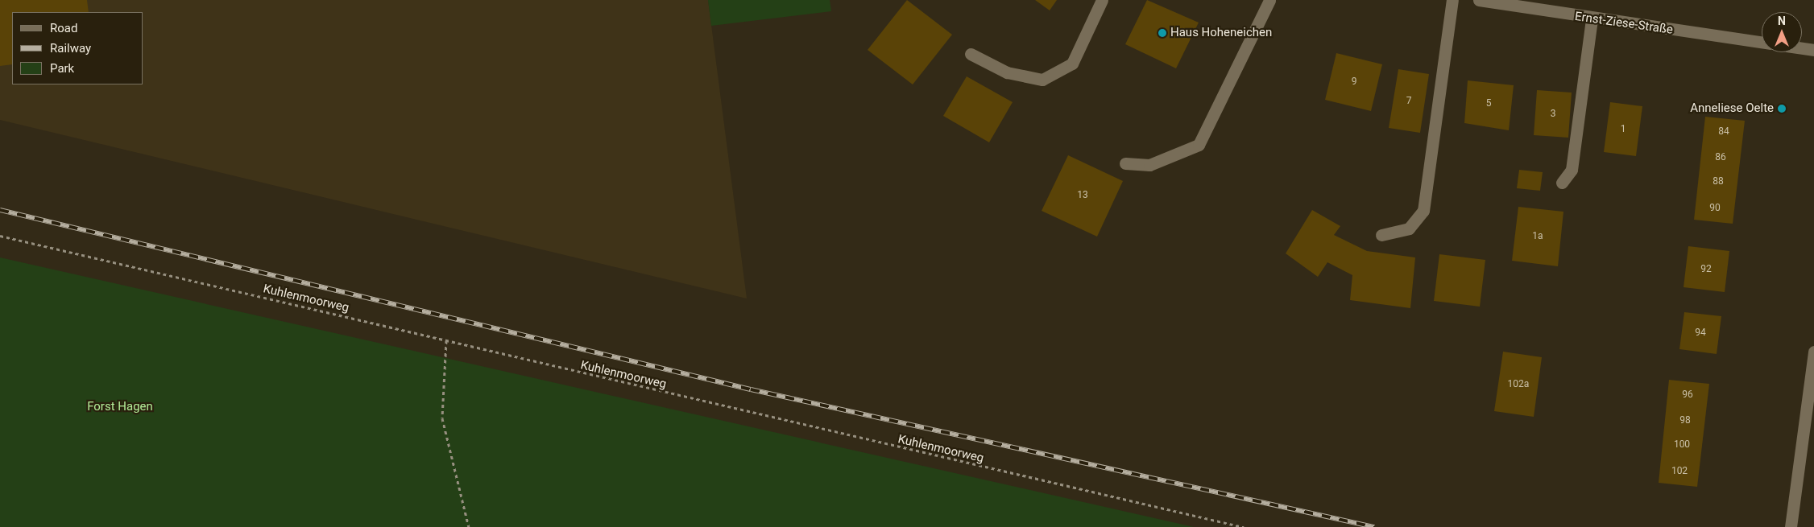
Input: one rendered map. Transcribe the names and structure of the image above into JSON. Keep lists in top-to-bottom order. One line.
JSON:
{"streets":{"street":["Ernst-Ziese-Straße"],"path":["Kuhlenmoorweg"]},"parks":["Forst Hagen"],"places":["Haus Hoheneichen","Anneliese Oelte"],"house_numbers":["9","7","5","3","1","84","86","88","13","90","1a","92","94","102a","96","98","100","102"],"legend":["Road","Railway","Park"],"north":"top"}
